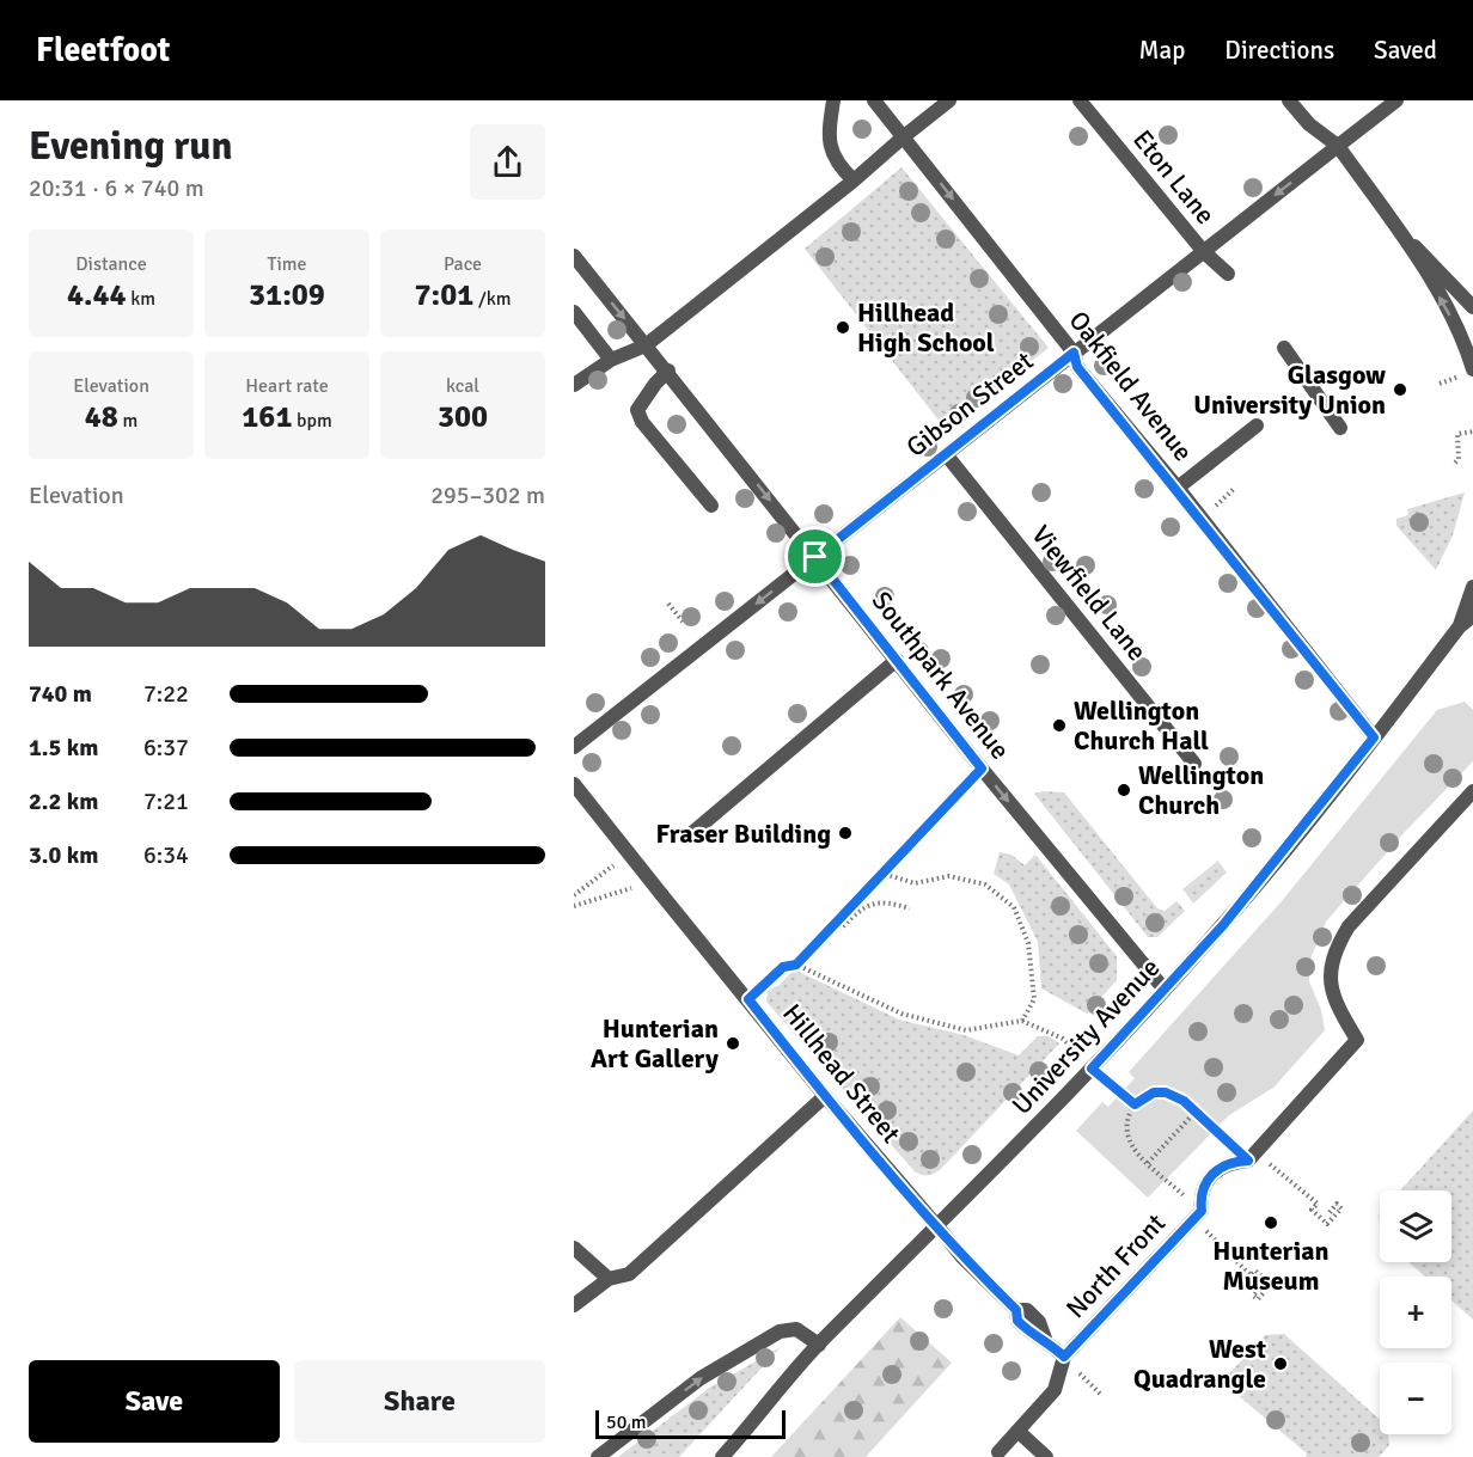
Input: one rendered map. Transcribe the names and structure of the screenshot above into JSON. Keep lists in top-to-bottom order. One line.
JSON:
{"streets":{"street":["Eton Lane","Oakfield Avenue","Gibson Street","Viewfield Lane","Southpark Avenue","University Avenue","Hillhead Street","North Front"]},"crossings":[["Eton Lane","Gibson Street"],["Oakfield Avenue","Gibson Street"],["Oakfield Avenue","University Avenue"],["Gibson Street","Viewfield Lane"],["Gibson Street","Southpark Avenue"],["Southpark Avenue","University Avenue"],["University Avenue","Hillhead Street"],["Hillhead Street","North Front"]],"one_way":["Gibson Street","Southpark Avenue"],"places":["Hillhead High School","Glasgow University Union","Wellington Church Hall","Wellington Church","Fraser Building","Hunterian Art Gallery","Hunterian Museum","West Quadrangle"],"scale_bar":"50 m","page":{"header":"Fleetfoot","nav":["Map","Directions","Saved"],"heading":["Evening run","20:31 · 6 × 740 m"],"stats":[["Distance","4.44 km"],["Time","31:09"],["Pace","7:01 /km"],["Elevation","48 m"],["Heart rate","161 bpm"],["kcal","300"]],"chart":["Elevation","295–302 m"],"list":[{"name":"740 m","note":"7:22"},{"name":"1.5 km","note":"6:37"},{"name":"2.2 km","note":"7:21"},{"name":"3.0 km","note":"6:34"}],"map_buttons":["+","−"],"buttons":["Save","Share"],"scale":"50 m"}}
